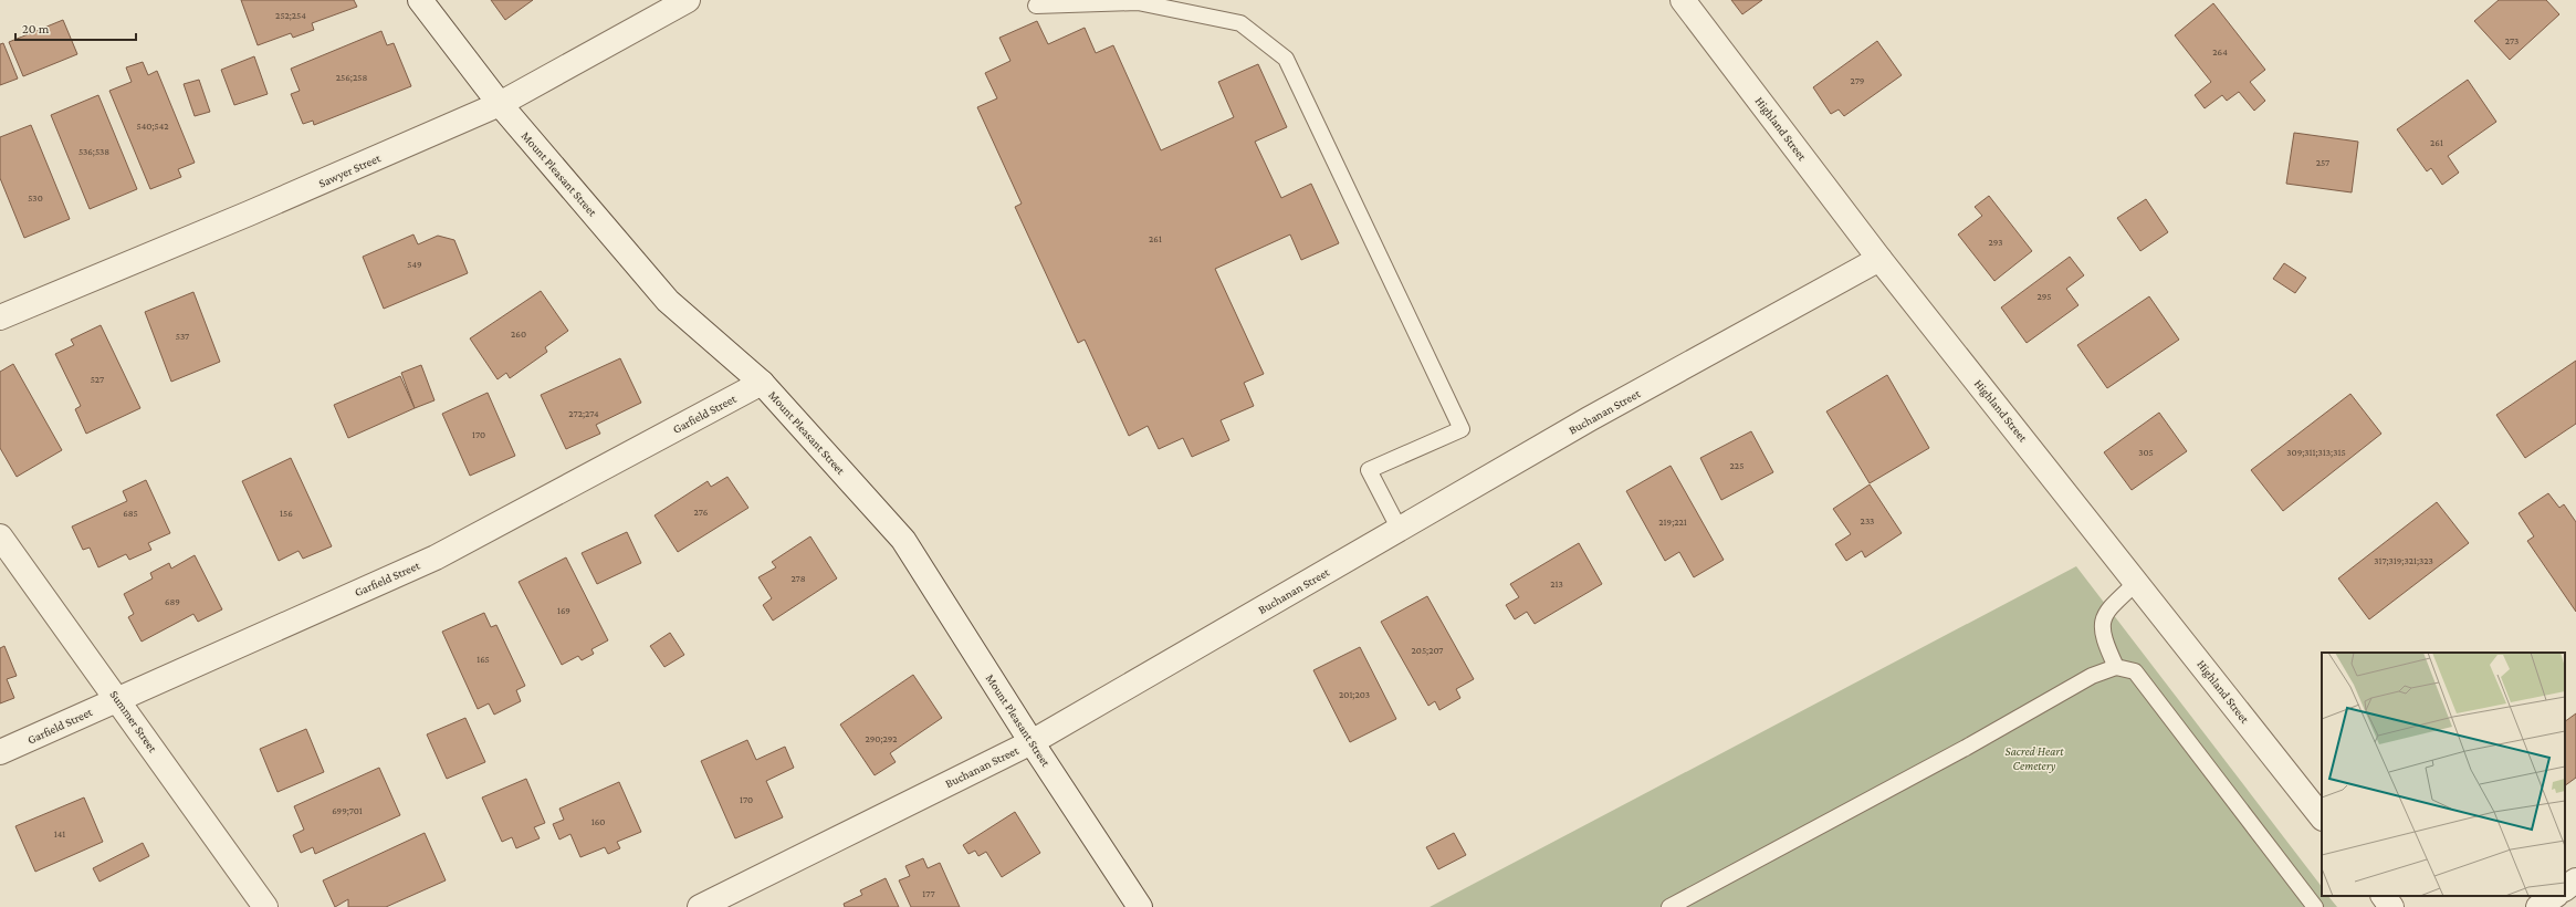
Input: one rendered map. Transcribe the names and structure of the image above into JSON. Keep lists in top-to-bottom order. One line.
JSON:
{"streets":{"street":["Highland Street","Sawyer Street","Mount Pleasant Street","Buchanan Street","Garfield Street","Summer Street"]},"crossings":[["Highland Street","Buchanan Street"],["Sawyer Street","Mount Pleasant Street"],["Mount Pleasant Street","Buchanan Street"],["Mount Pleasant Street","Garfield Street"],["Garfield Street","Summer Street"]],"parks":["Sacred Heart Cemetery"],"house_numbers":["252;254","273","264","256;258","279","540;542","261","536;538","257","530","261","293","549","295","260","537","527","272;274","170","305","309;311;313;315","225","276","685","156","233","219;221","317;319;321;323","278","213","689","169","205;207","165","201;203","290;292","170","699;701","160","141","177"],"scale_bar":"20 m"}
